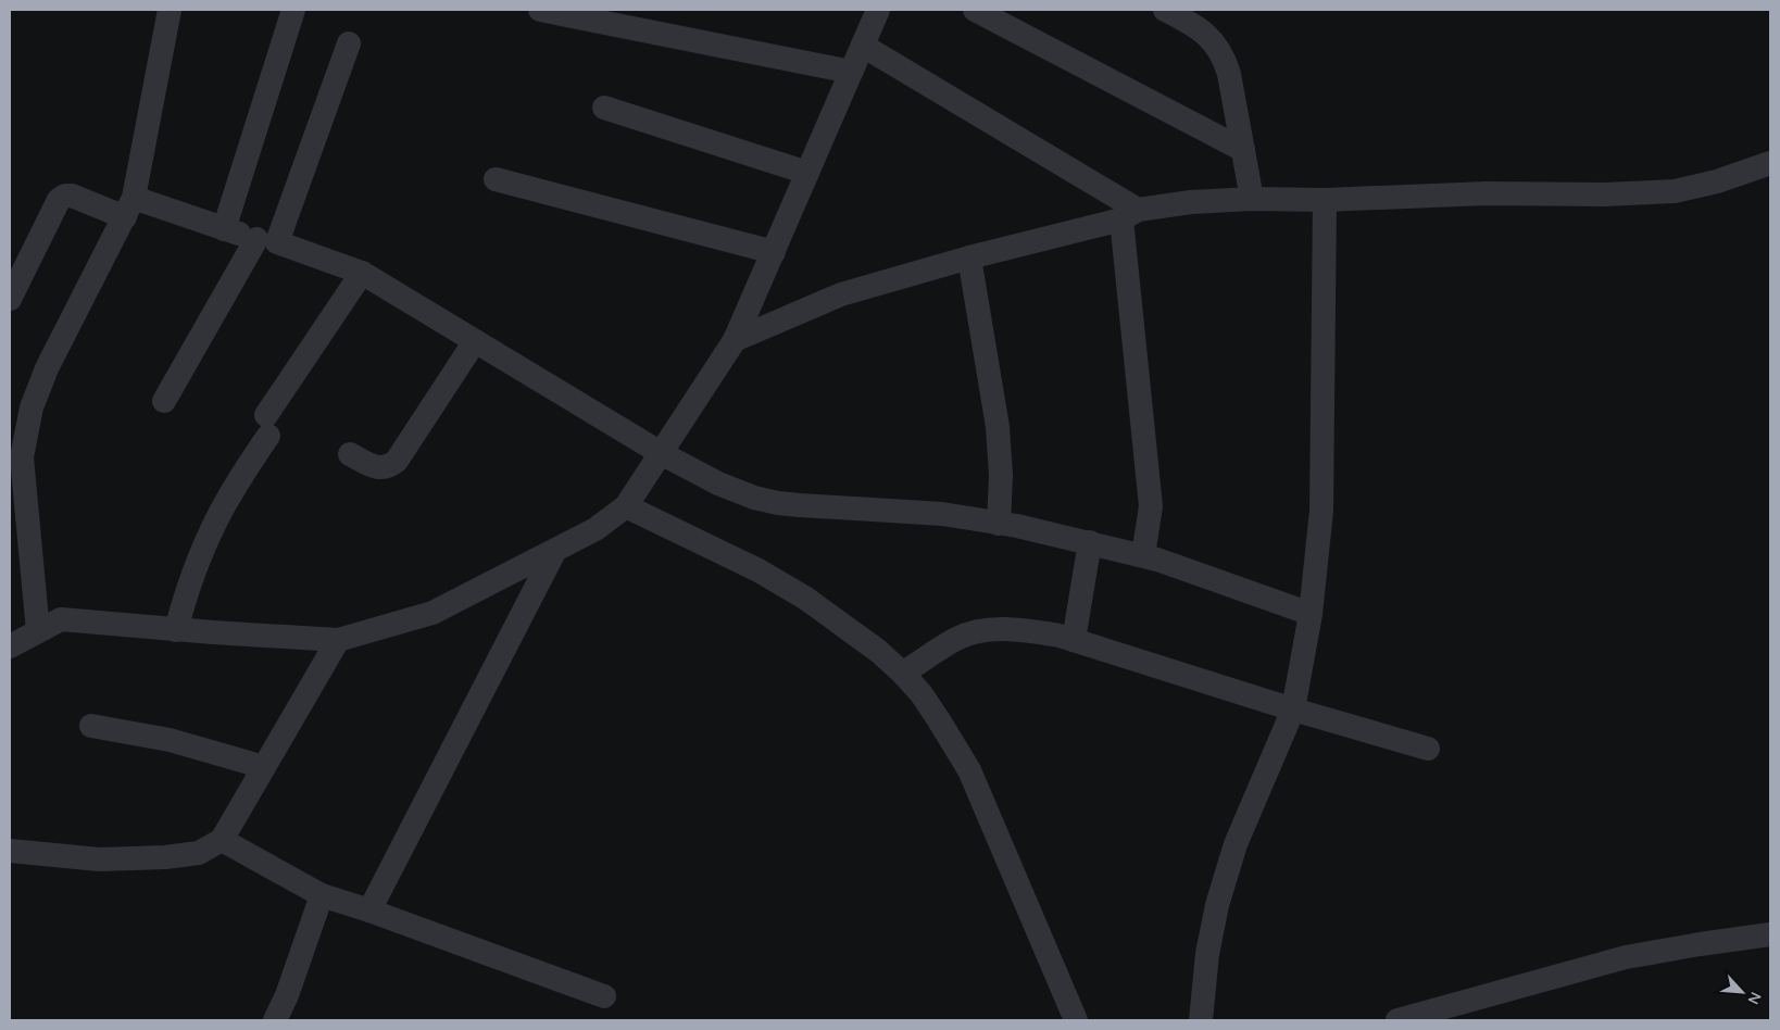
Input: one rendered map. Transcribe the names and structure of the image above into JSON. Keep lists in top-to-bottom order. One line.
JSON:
{"north":"bottom right"}
